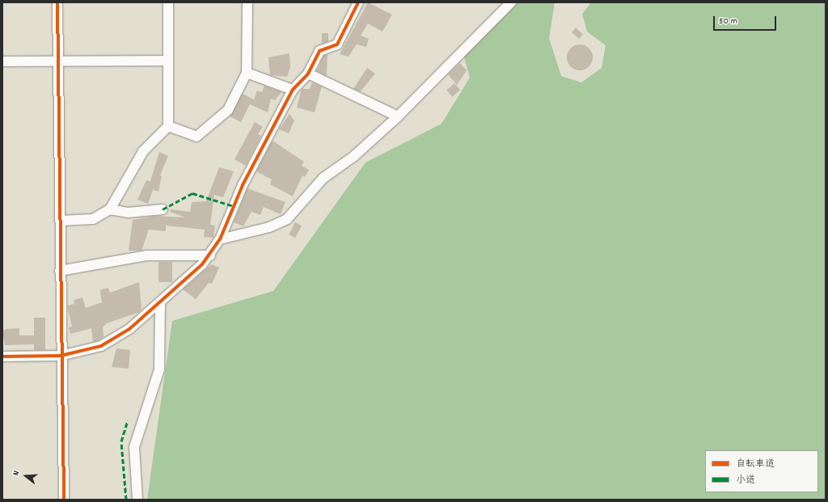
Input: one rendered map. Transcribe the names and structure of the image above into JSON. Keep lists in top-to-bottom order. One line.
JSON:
{"legend":["自転車道","小道"],"scale_bar":"50 m","north":"left"}
